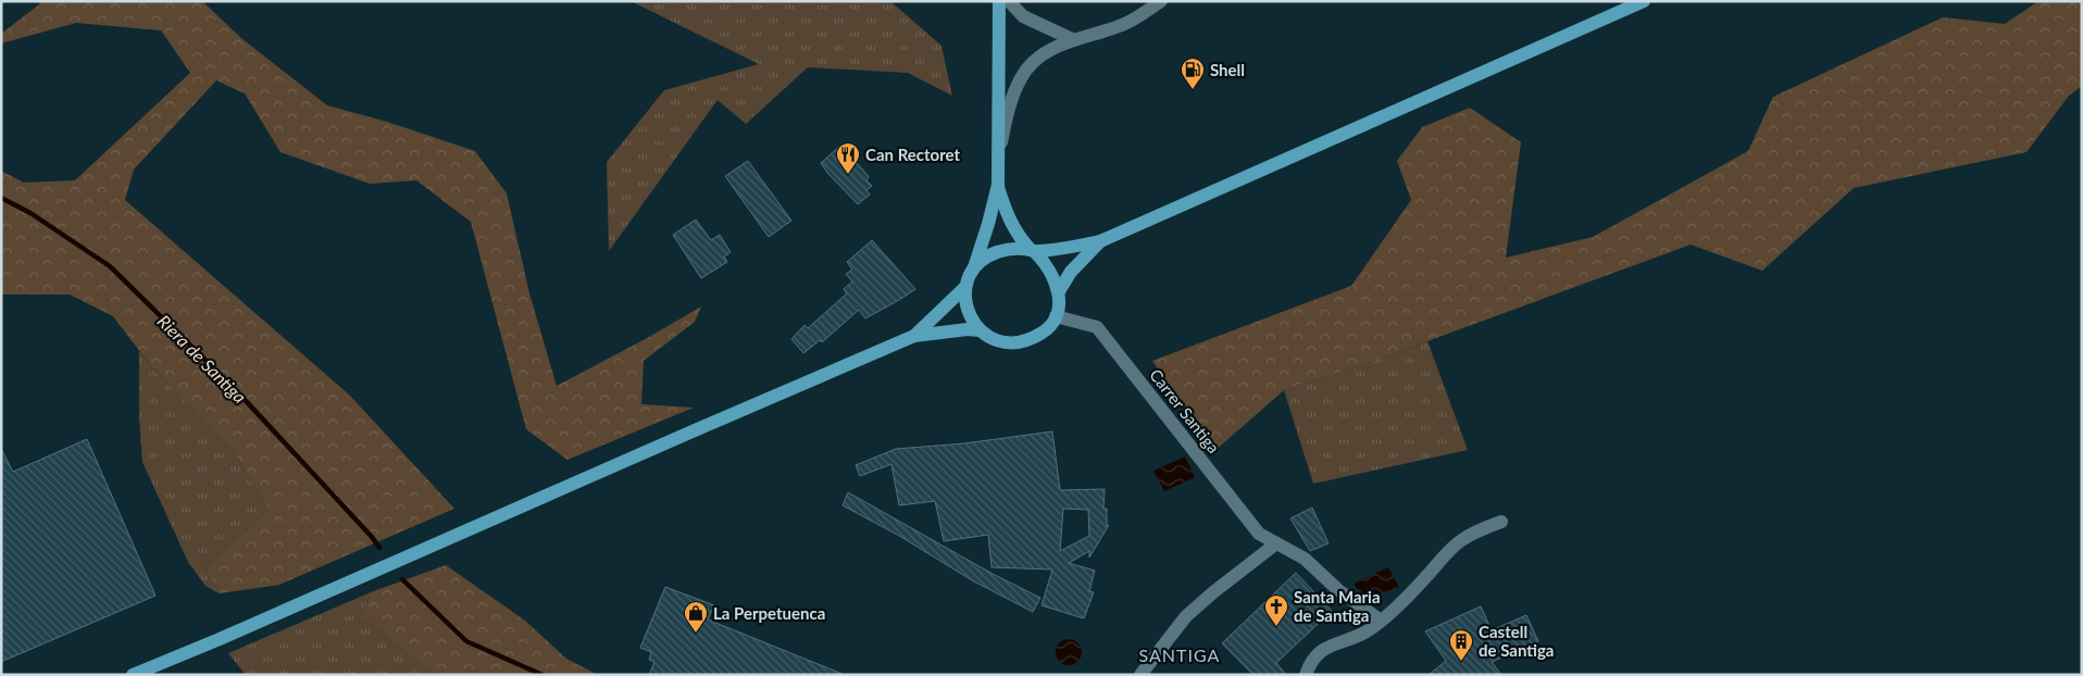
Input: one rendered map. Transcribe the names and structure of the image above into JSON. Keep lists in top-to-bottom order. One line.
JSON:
{"streets":{"street":["Carrer Santiga"]},"districts":["SANTIGA"],"water":["Riera de Santiga"],"places":{"fuel station":["Shell"],"restaurant":["Can Rectoret"],"church":["Santa Maria de Santiga"],"shop":["La Perpetuenca"],"building":["Castell de Santiga"]}}
